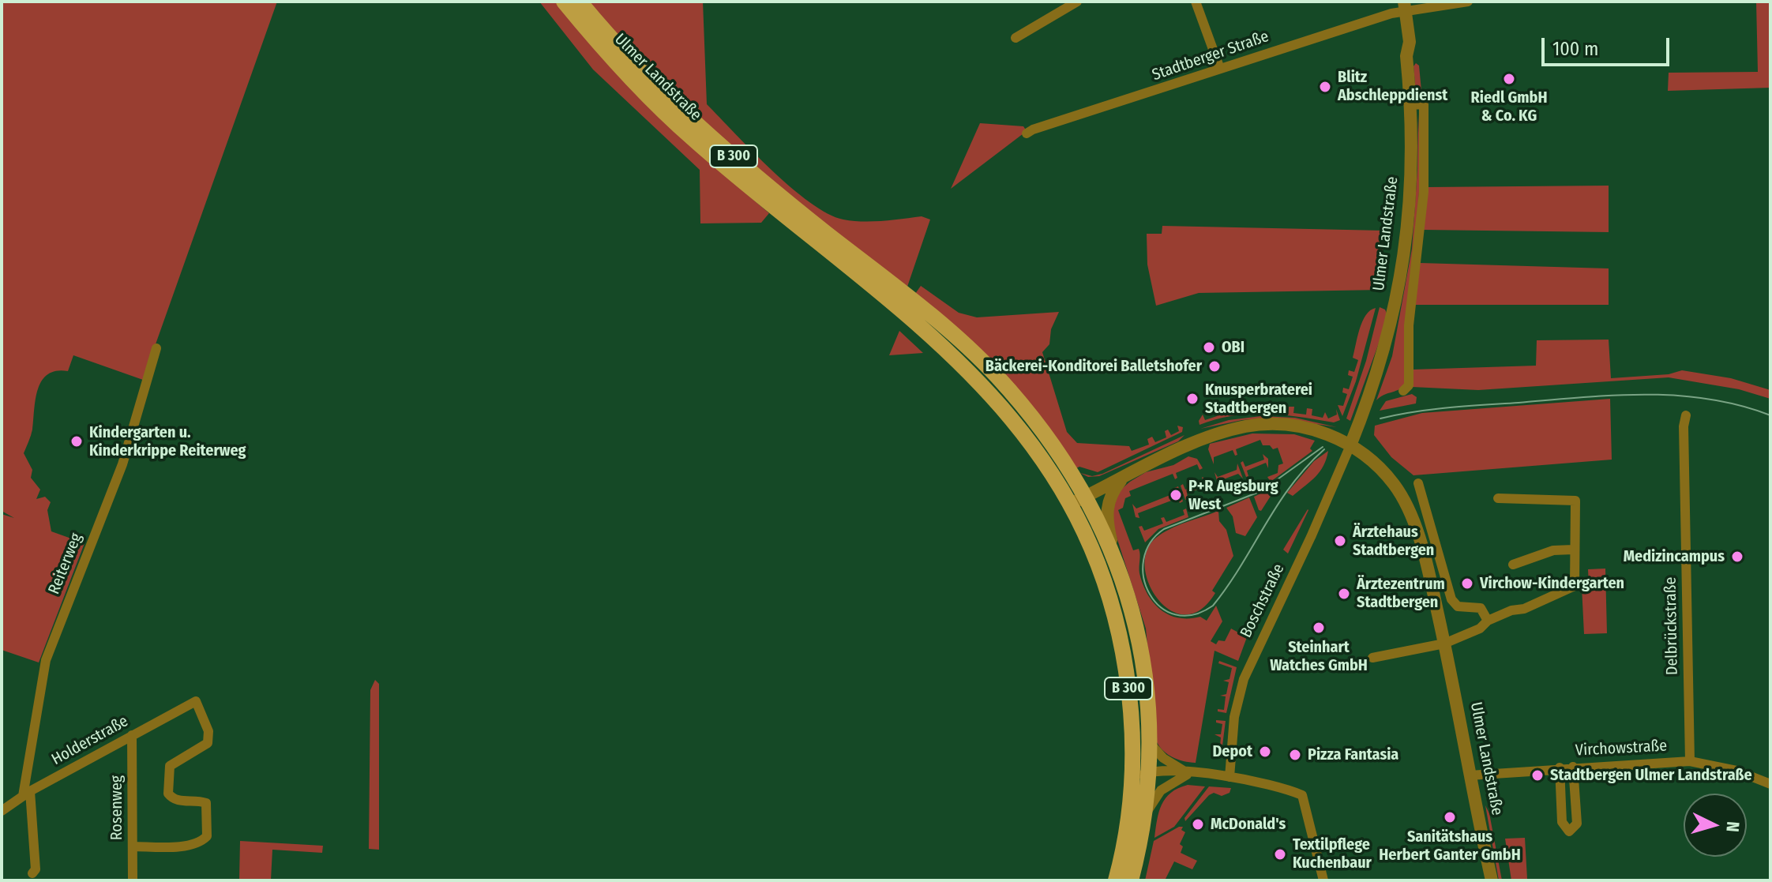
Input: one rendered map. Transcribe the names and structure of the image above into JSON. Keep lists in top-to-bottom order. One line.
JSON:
{"streets":{"main road":["Ulmer Landstraße","B 300"],"street":["Stadtberger Straße","Reiterweg","Boschstraße","Delbrückstraße","Holderstraße","Virchowstraße","Rosenweg"]},"crossings":[["Stadtberger Straße","Ulmer Landstraße"],["Ulmer Landstraße","B 300"],["Ulmer Landstraße","Boschstraße"],["Ulmer Landstraße","Virchowstraße"],["Reiterweg","Holderstraße"],["Delbrückstraße","Virchowstraße"],["Holderstraße","Rosenweg"]],"places":["Riedl GmbH & Co. KG","Blitz Abschleppdienst","OBI","Bäckerei-Konditorei Balletshofer","Knusperbraterei Stadtbergen","Kindergarten u. Kinderkrippe Reiterweg","P+R Augsburg West","Ärztehaus Stadtbergen","Medizincampus","Virchow-Kindergarten","Ärztezentrum Stadtbergen","Steinhart Watches GmbH","Depot","Pizza Fantasia","Stadtbergen Ulmer Landstraße","Sanitätshaus Herbert Ganter GmbH","McDonald's","Textilpflege Kuchenbaur"],"scale_bar":"100 m","north":"right"}
